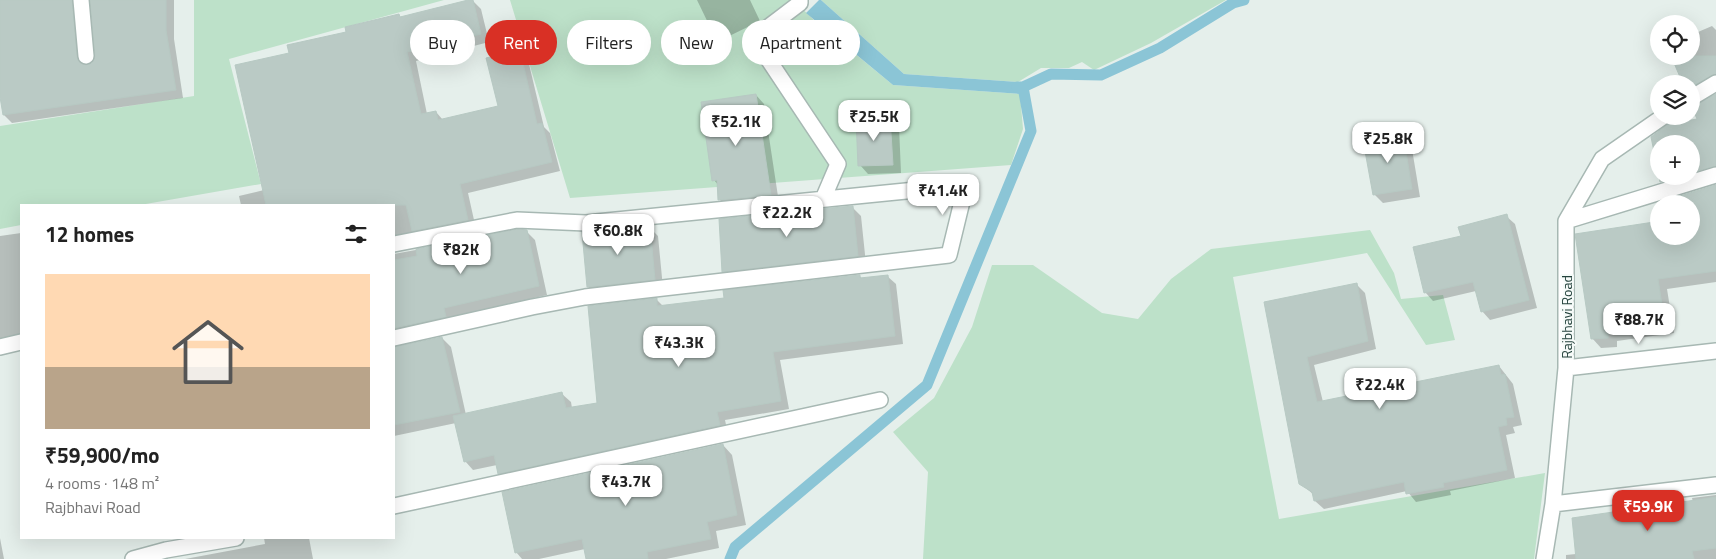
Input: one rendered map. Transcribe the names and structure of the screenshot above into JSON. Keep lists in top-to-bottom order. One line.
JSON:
{"streets":{"street":["Rajbhavi Road"]},"page":{"map_buttons":["+","−"],"chip":["Buy","Rent","Filters","New","Apartment"],"price":["₹25.5K","₹52.1K","₹25.8K","₹41.4K","₹22.2K","₹60.8K","₹82K","₹88.7K","₹43.3K","₹22.4K","₹43.7K","₹59.9K"],"heading":"12 homes","list":[{"name":"₹59,900/mo","note":"4 rooms · 148 m² · Rajbhavi Road"}]}}
